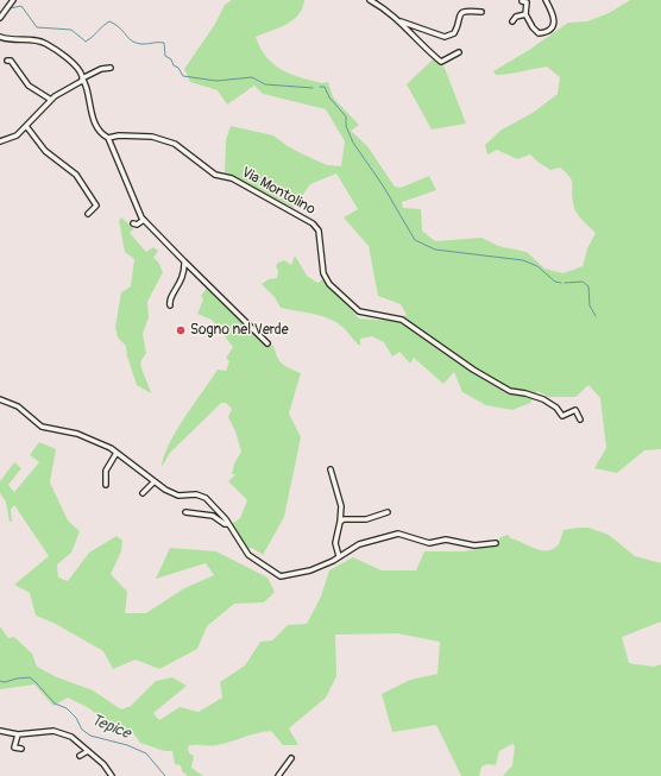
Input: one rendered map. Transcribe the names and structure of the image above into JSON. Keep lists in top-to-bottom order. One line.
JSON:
{"streets":{"street":["Via Montolino"]},"water":["Tepice"],"places":["Sogno nel Verde"]}
